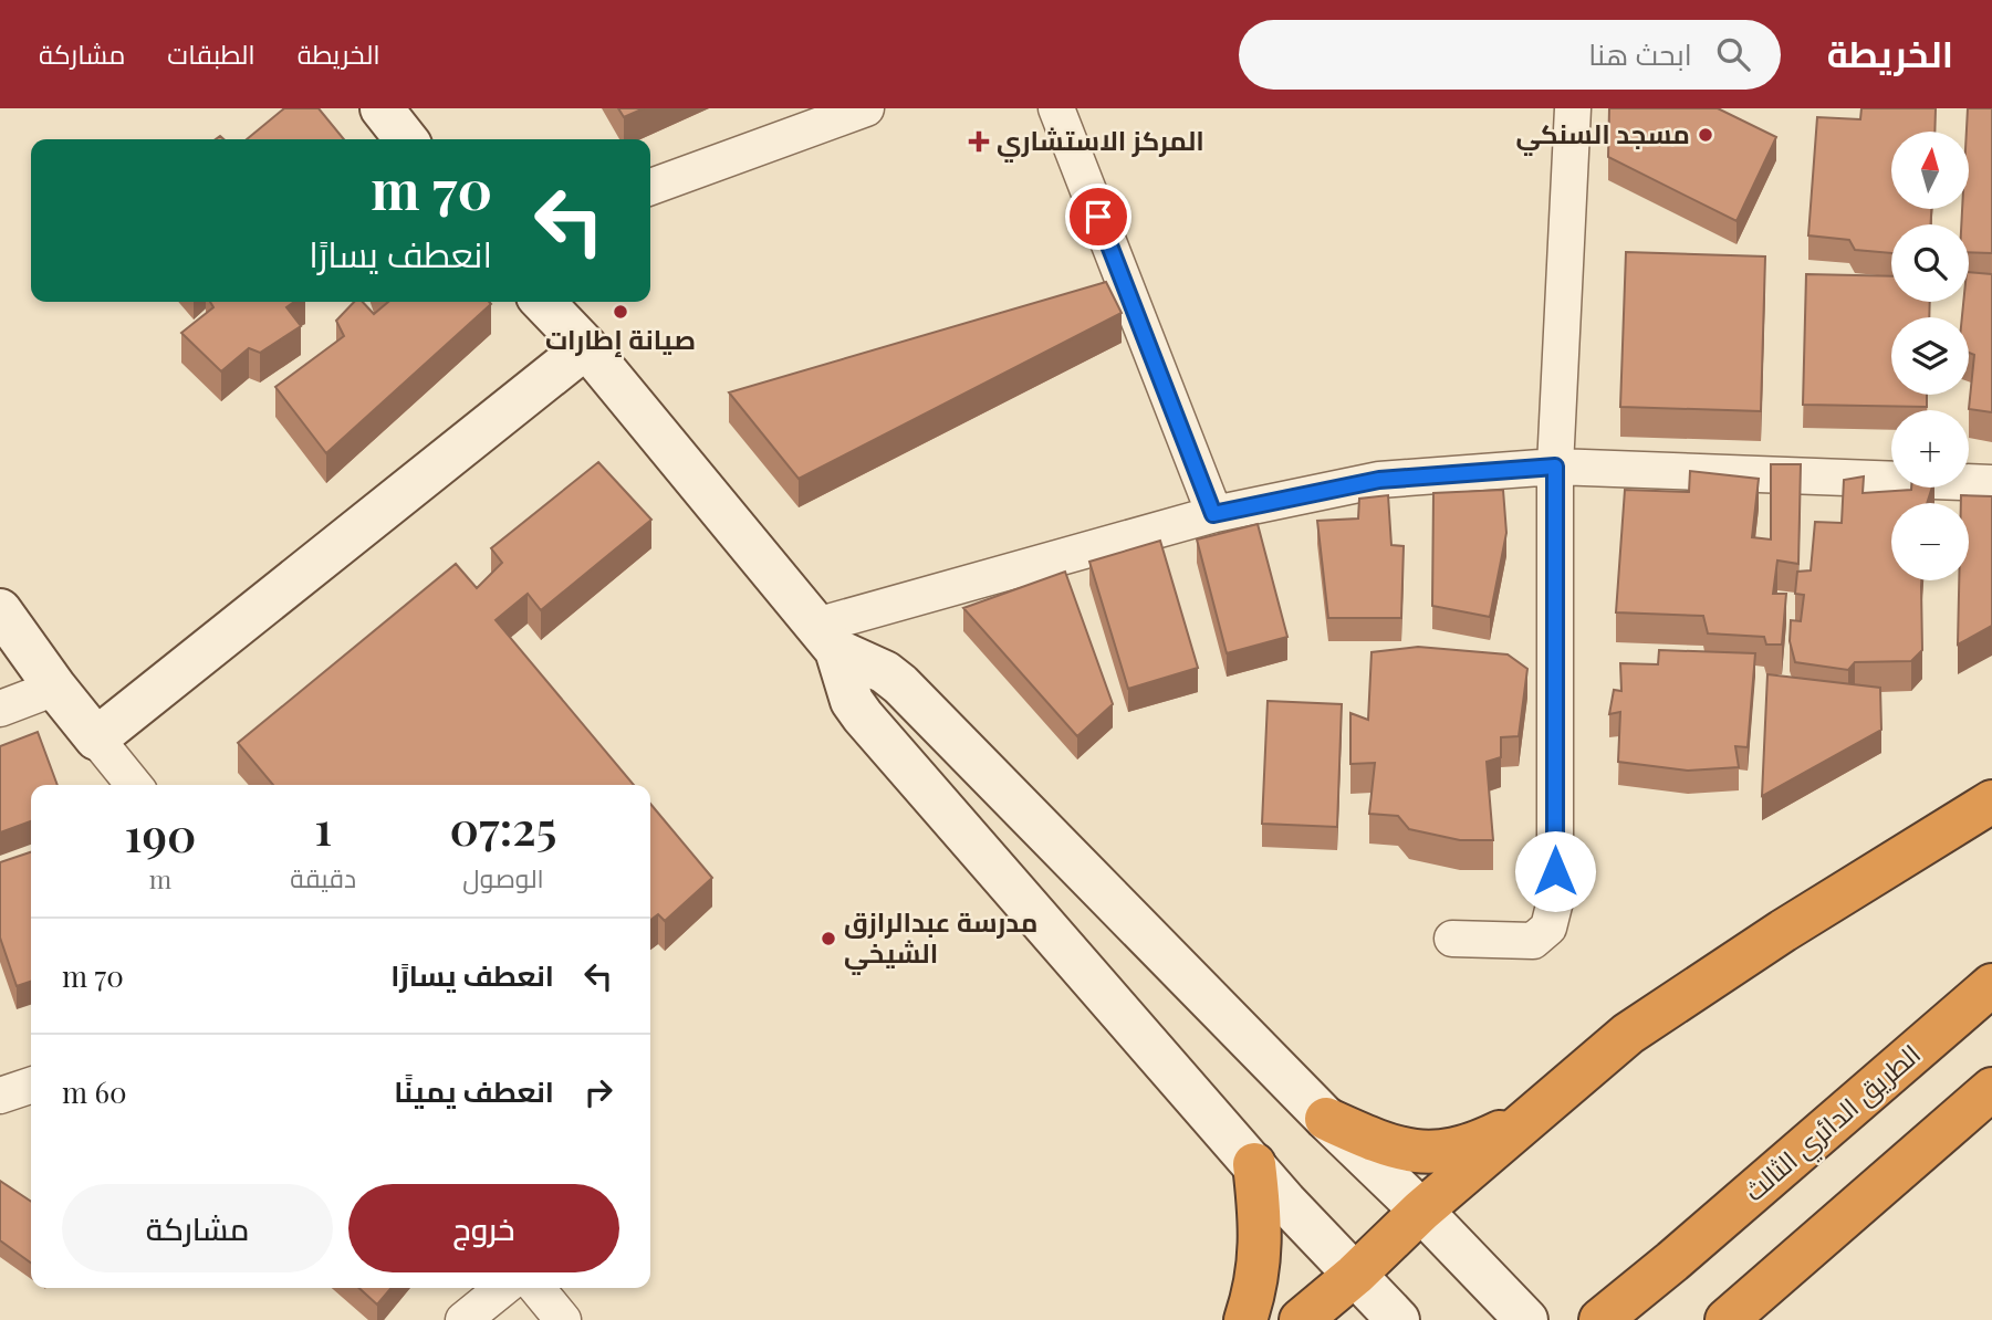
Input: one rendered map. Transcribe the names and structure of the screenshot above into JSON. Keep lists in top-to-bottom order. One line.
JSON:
{"streets":{"highway":["الطريق الدائري الثالث"]},"places":{"other":["مسجد السنكي","صيانة إطارات","مدرسة عبدالرازق الشيخي"],"health":["المركز الاستشاري"]},"north":"top","page":{"header":"الخريطة","search":"ابحث هنا","nav":["الخريطة","الطبقات","مشاركة"],"map_buttons":["+","−"],"turn":["70 m","انعطف يسارًا"],"eta":["07:25","الوصول","1","دقيقة","190","m"],"list":[{"name":"انعطف يسارًا","value":"70 m"},{"name":"انعطف يمينًا","value":"60 m"}],"buttons":["خروج","مشاركة"]}}
